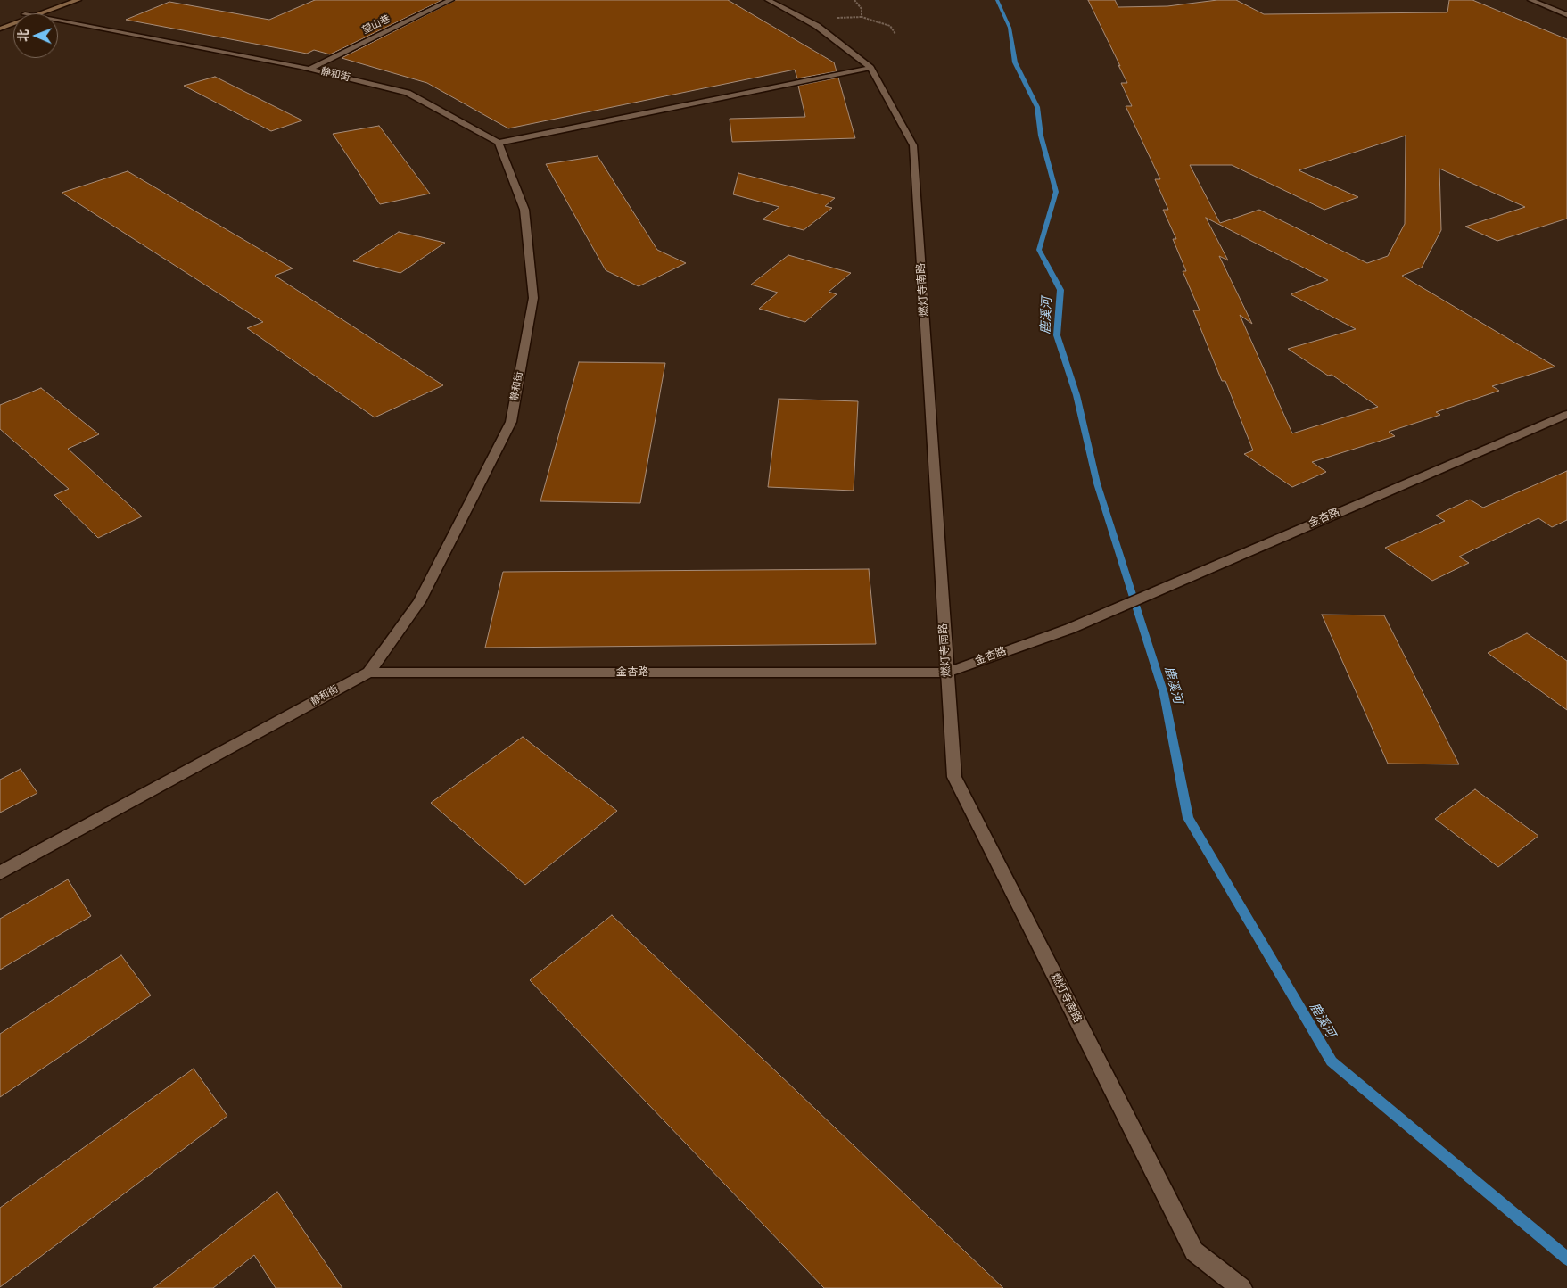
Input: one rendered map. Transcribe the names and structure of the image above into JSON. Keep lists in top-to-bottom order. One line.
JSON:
{"streets":{"street":["望山巷","静和街","燃灯寺南路","金杏路"]},"crossings":[["望山巷","静和街"],["静和街","金杏路"],["燃灯寺南路","金杏路"]],"water":["鹿溪河"],"north":"left"}
